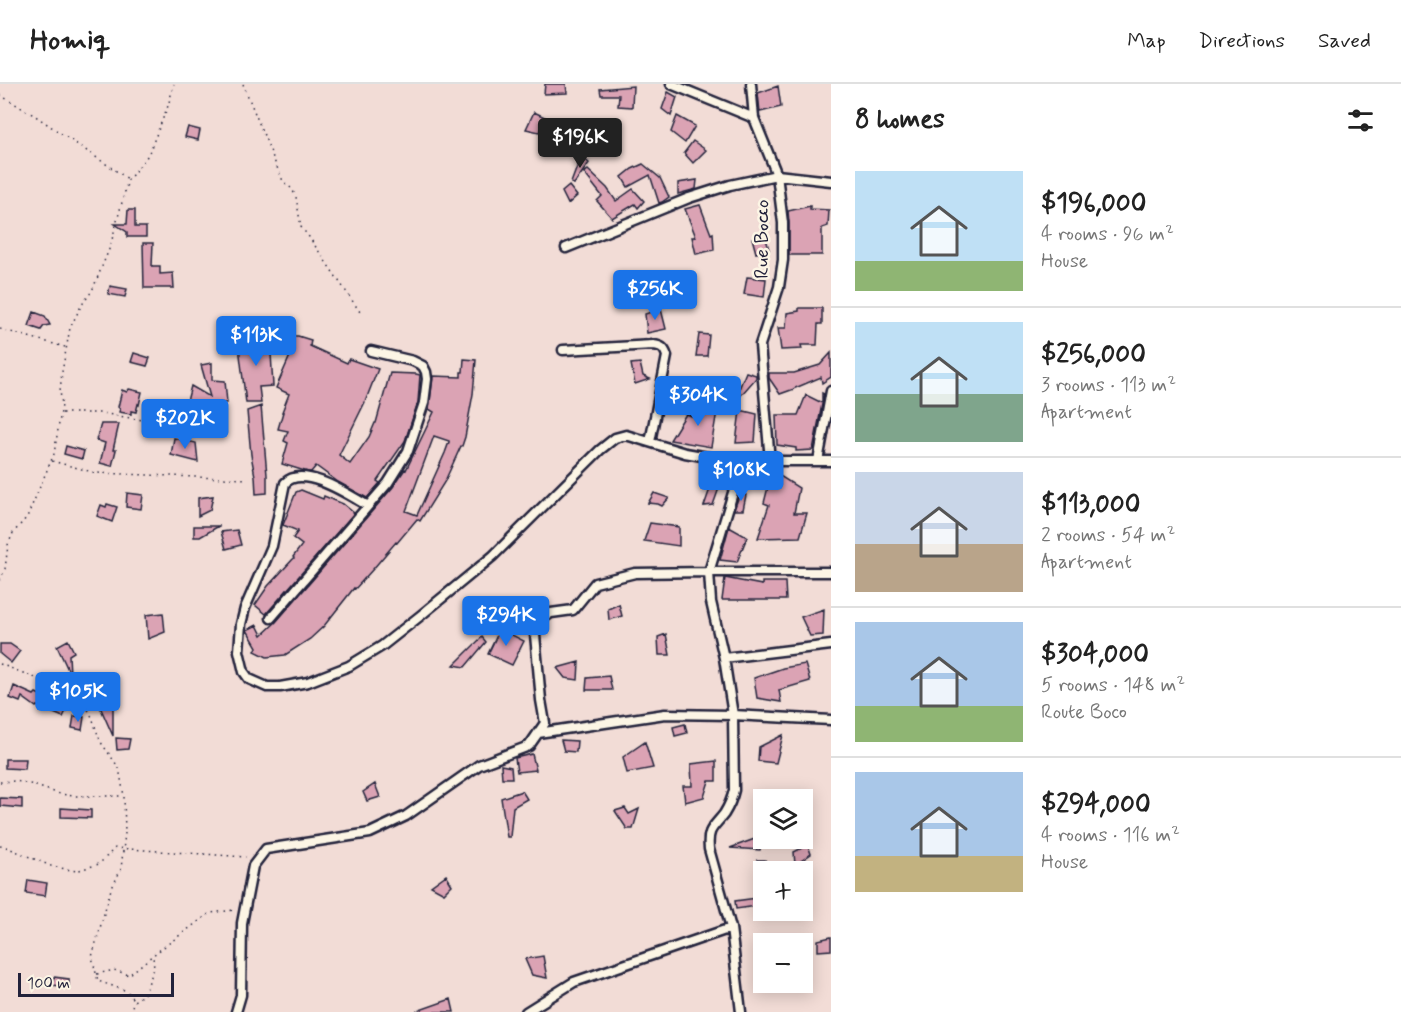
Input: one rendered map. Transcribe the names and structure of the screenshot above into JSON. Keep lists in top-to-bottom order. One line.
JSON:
{"streets":{"street":["Rue Bocco"]},"scale_bar":"100 m","page":{"header":"Homiq","nav":["Map","Directions","Saved"],"heading":"8 homes","price":["$196K","$256K","$113K","$304K","$202K","$108K","$294K","$105K"],"list":[{"name":"$196,000","note":"4 rooms · 96 m² · House"},{"name":"$256,000","note":"3 rooms · 113 m² · Apartment"},{"name":"$113,000","note":"2 rooms · 54 m² · Apartment"},{"name":"$304,000","note":"5 rooms · 148 m² · Route Boco"},{"name":"$294,000","note":"4 rooms · 116 m² · House"}],"map_buttons":["+","−"],"scale":"100 m"}}
